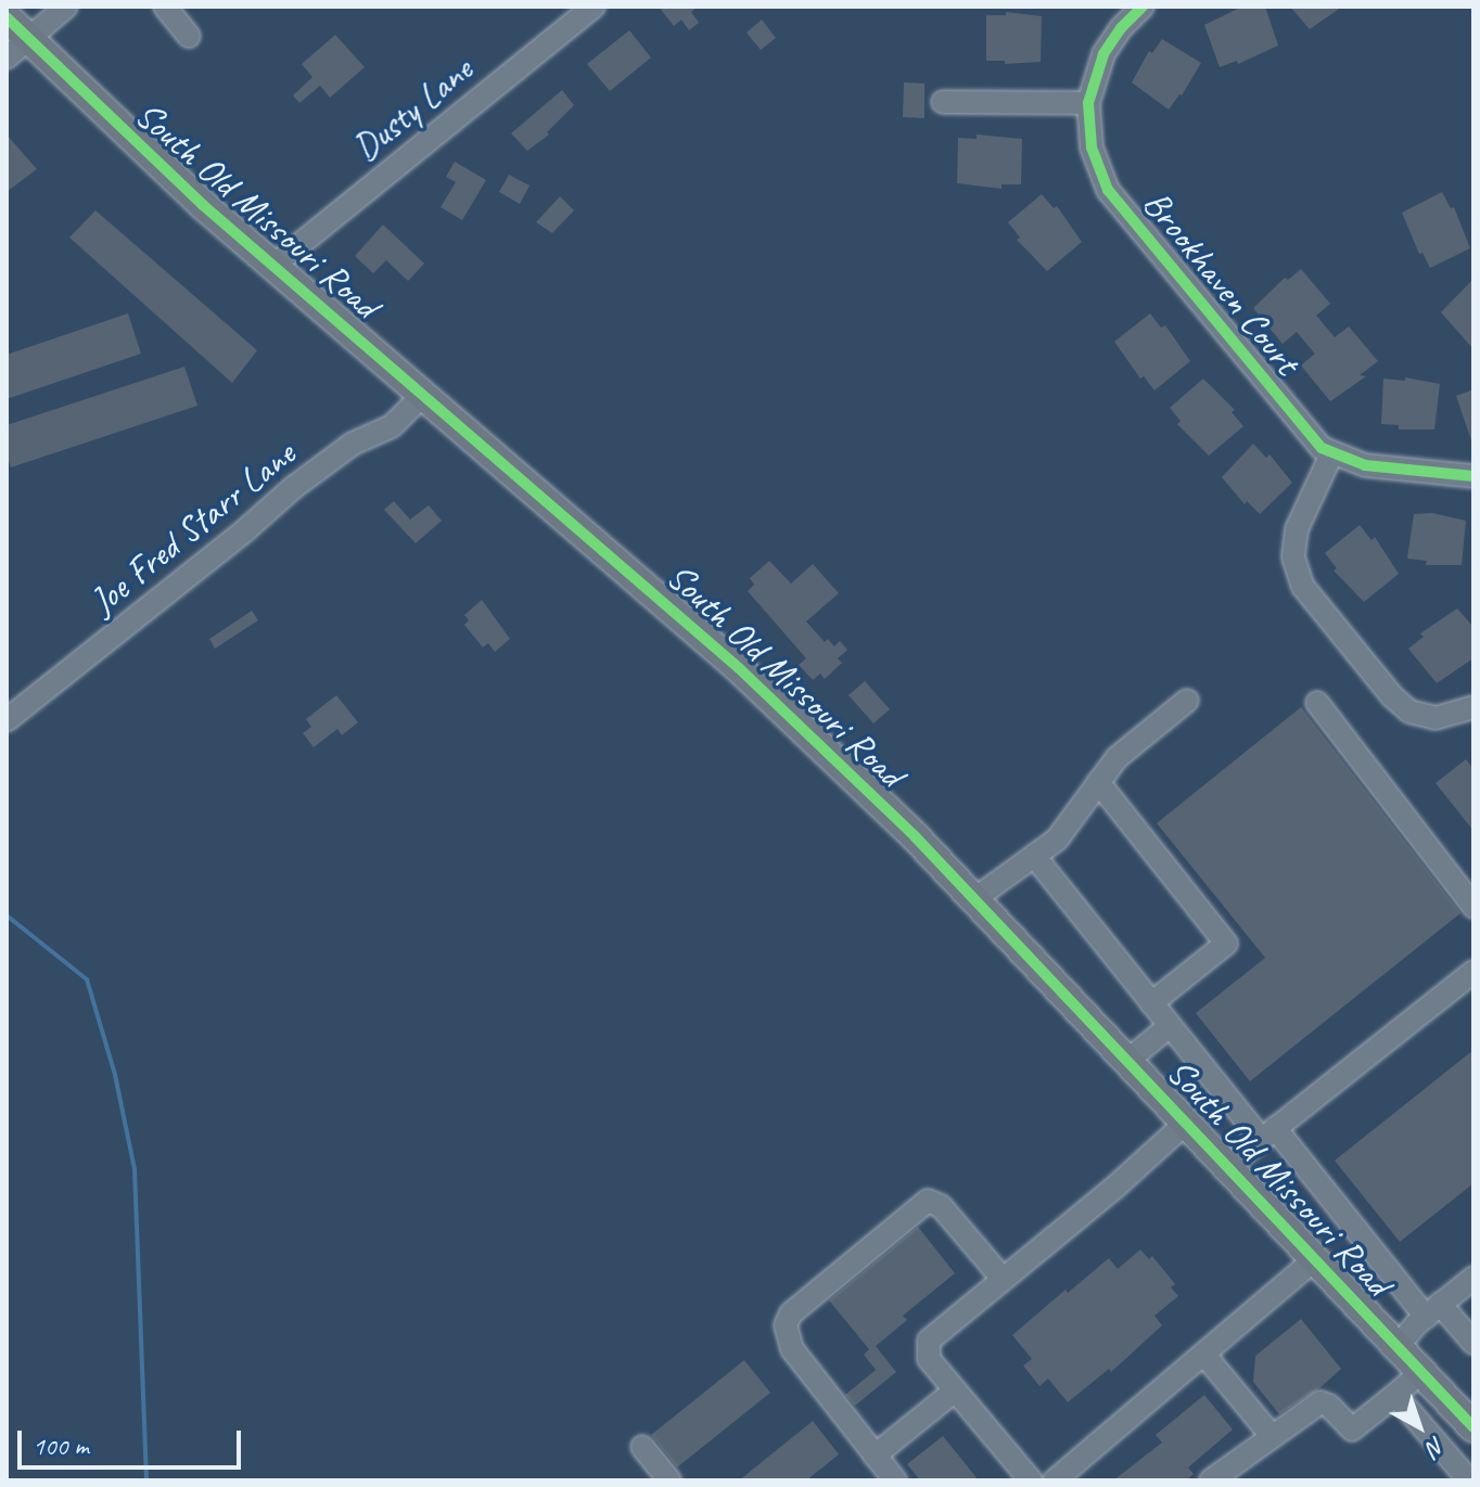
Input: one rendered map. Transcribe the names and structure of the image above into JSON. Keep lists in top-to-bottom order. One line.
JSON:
{"streets":{"main road":["South Old Missouri Road"],"street":["Dusty Lane","Brookhaven Court","Joe Fred Starr Lane"]},"crossings":[["Dusty Lane","South Old Missouri Road"],["South Old Missouri Road","Joe Fred Starr Lane"]],"scale_bar":"100 m","north":"bottom right"}
